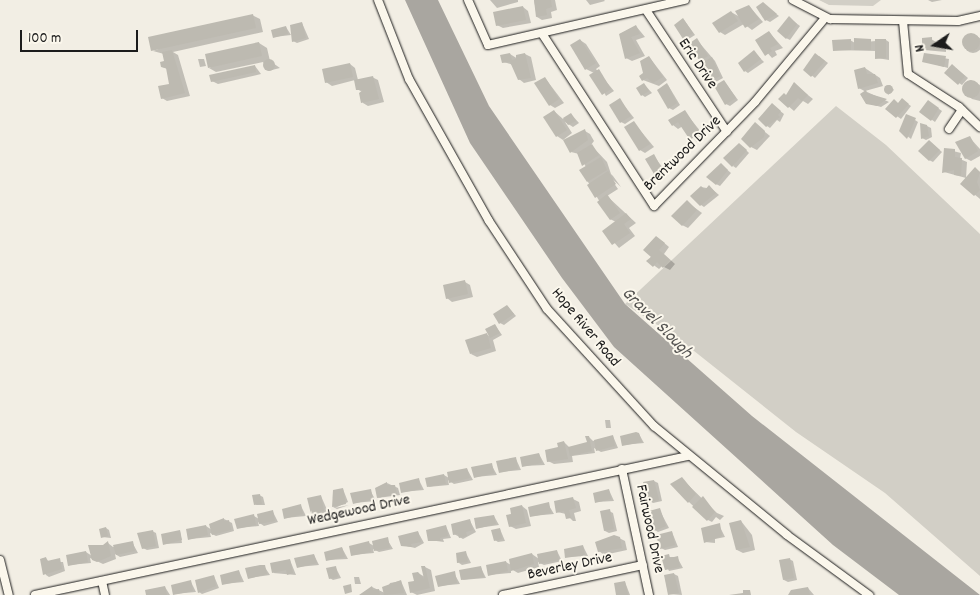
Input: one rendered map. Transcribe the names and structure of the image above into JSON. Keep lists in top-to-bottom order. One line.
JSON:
{"streets":{"street":["Eric Drive","Brentwood Drive","Hope River Road","Wedgewood Drive","Fairwood Drive","Beverley Drive"]},"crossings":[["Eric Drive","Brentwood Drive"],["Hope River Road","Wedgewood Drive"],["Wedgewood Drive","Fairwood Drive"],["Fairwood Drive","Beverley Drive"]],"water":["Gravel Slough"],"scale_bar":"100 m","north":"left"}
